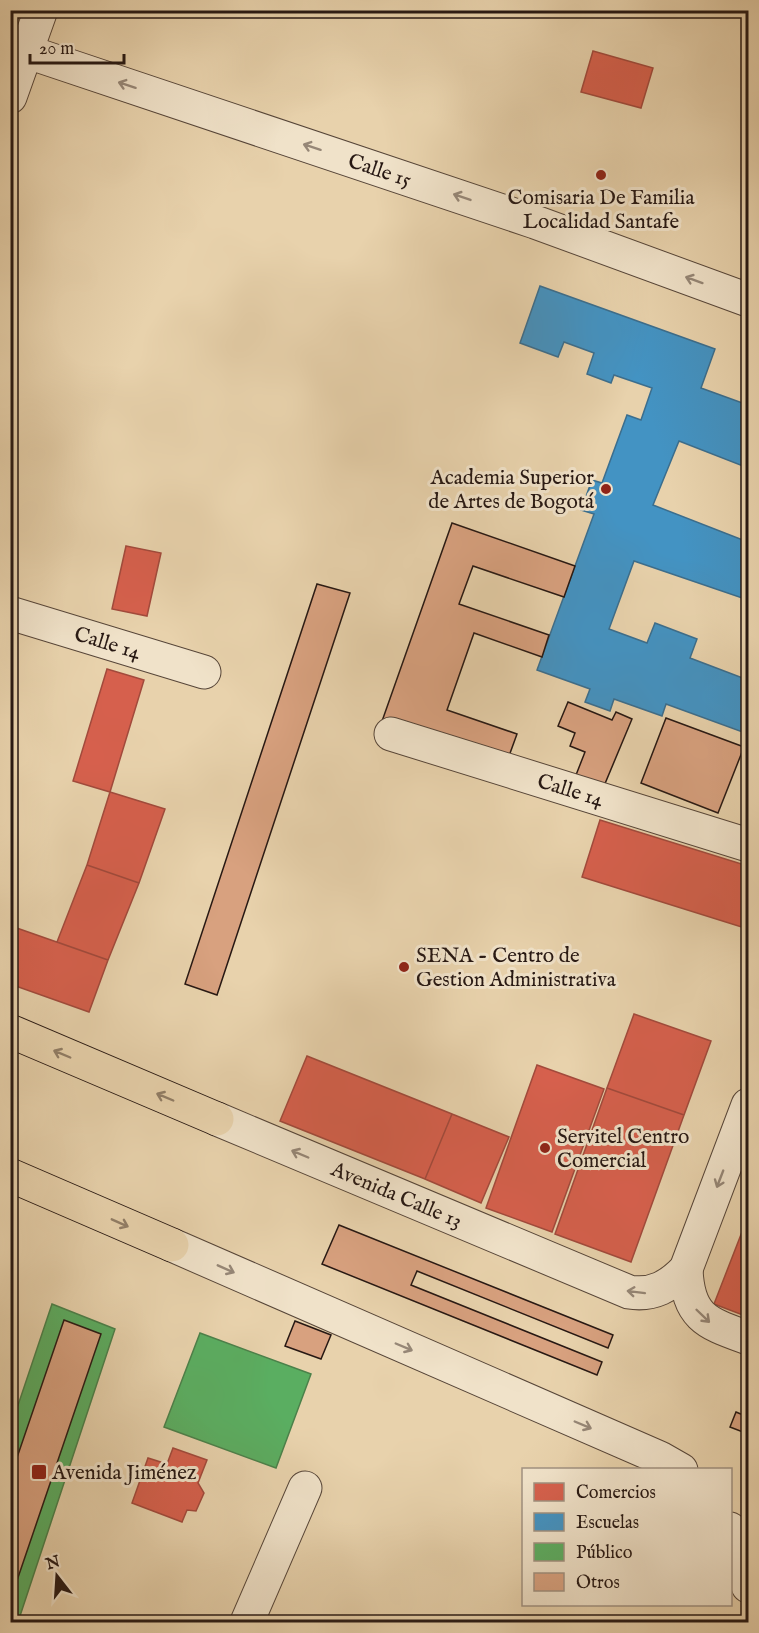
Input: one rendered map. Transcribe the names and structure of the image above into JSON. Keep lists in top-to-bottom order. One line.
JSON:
{"streets":{"main road":["Avenida Calle 13"],"street":["Calle 15","Calle 14"]},"one_way":["Calle 15","Avenida Calle 13"],"places":{"other":["Comisaria De Familia Localidad Santafe","Academia Superior de Artes de Bogotá","SENA - Centro de Gestion Administrativa","Servitel Centro Comercial"],"transit":["Avenida Jiménez"]},"legend":["Comercios","Escuelas","Público","Otros"],"scale_bar":"20 m","north":"top"}
